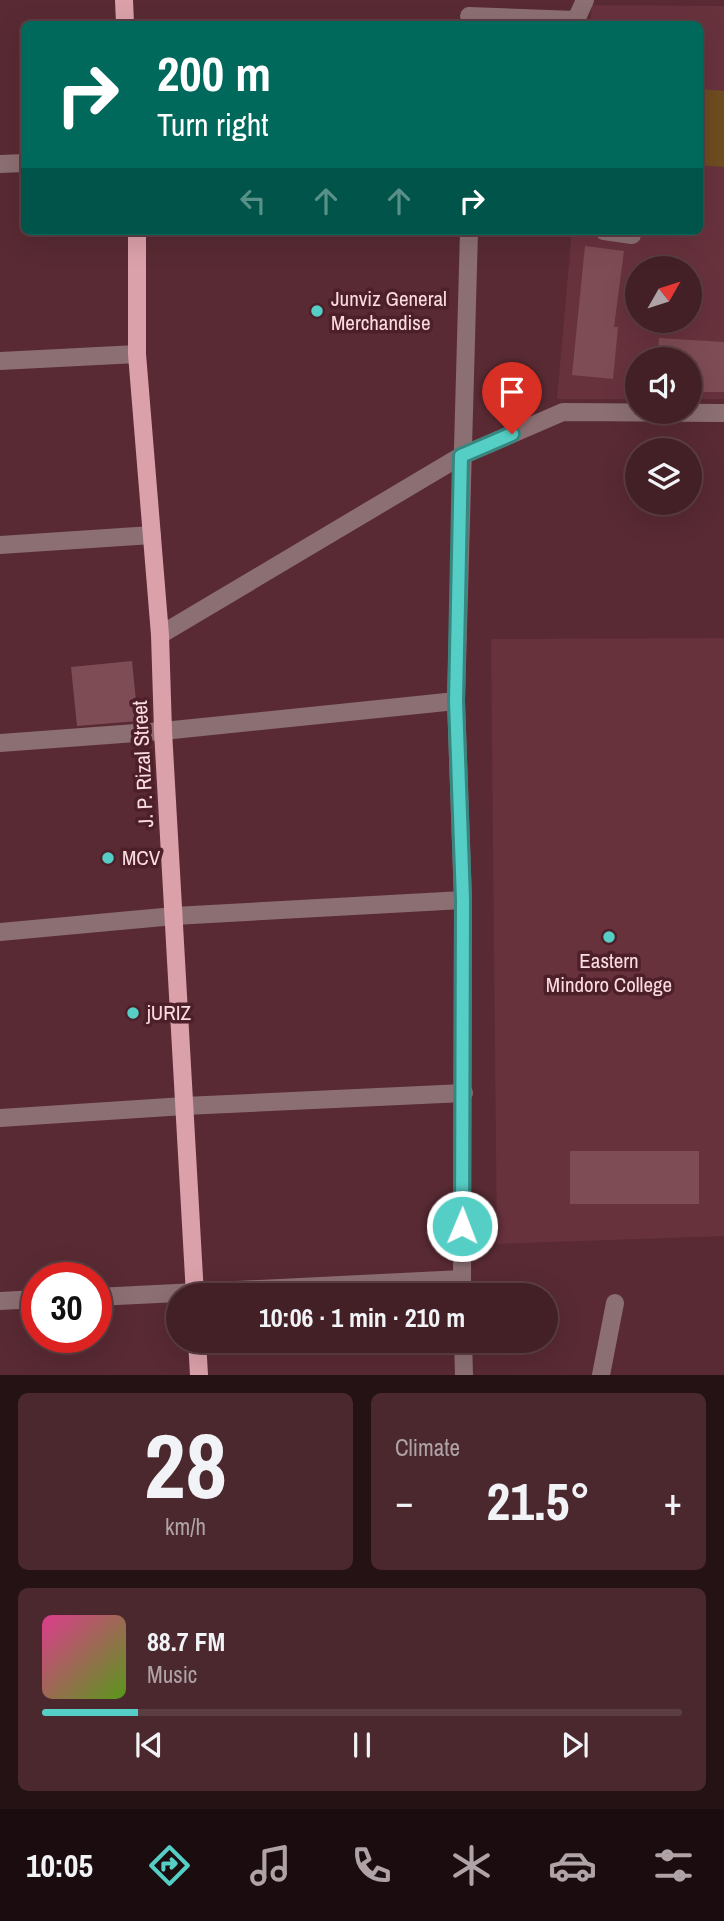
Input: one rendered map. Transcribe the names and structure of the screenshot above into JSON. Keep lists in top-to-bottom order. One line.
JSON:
{"streets":{"main road":["J. P. Rizal Street"]},"places":["Junviz General Merchandise","MCV","Eastern Mindoro College","jURIZ"],"north":"top right","page":{"turn":["200 m","Turn right"],"limit":"30","trip":"10:06 · 1 min · 210 m","tile":[["28","km/h"],"Climate"],"heat":["−","21.5°","+"],"song":["88.7 FM","Music"],"tabs":"10:05"}}
